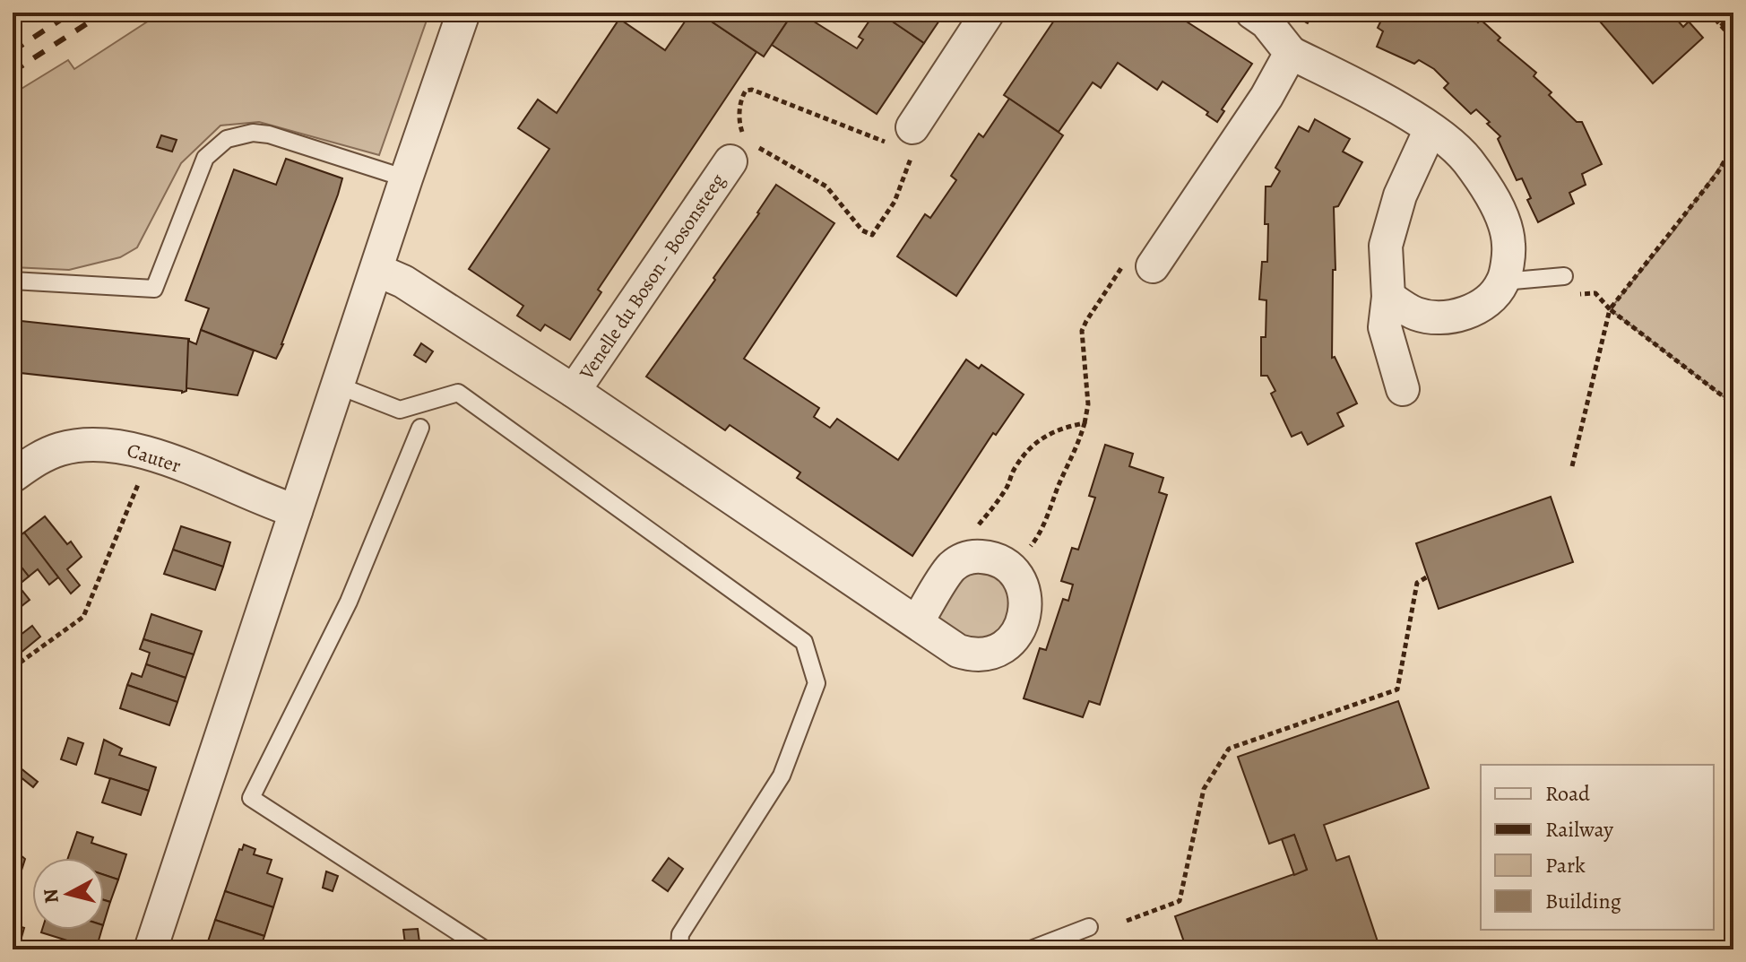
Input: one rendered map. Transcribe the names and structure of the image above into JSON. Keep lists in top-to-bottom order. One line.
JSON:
{"streets":{"street":["Venelle du Boson - Bosonsteeg","Cauter"]},"legend":["Road","Railway","Park","Building"],"north":"left"}
